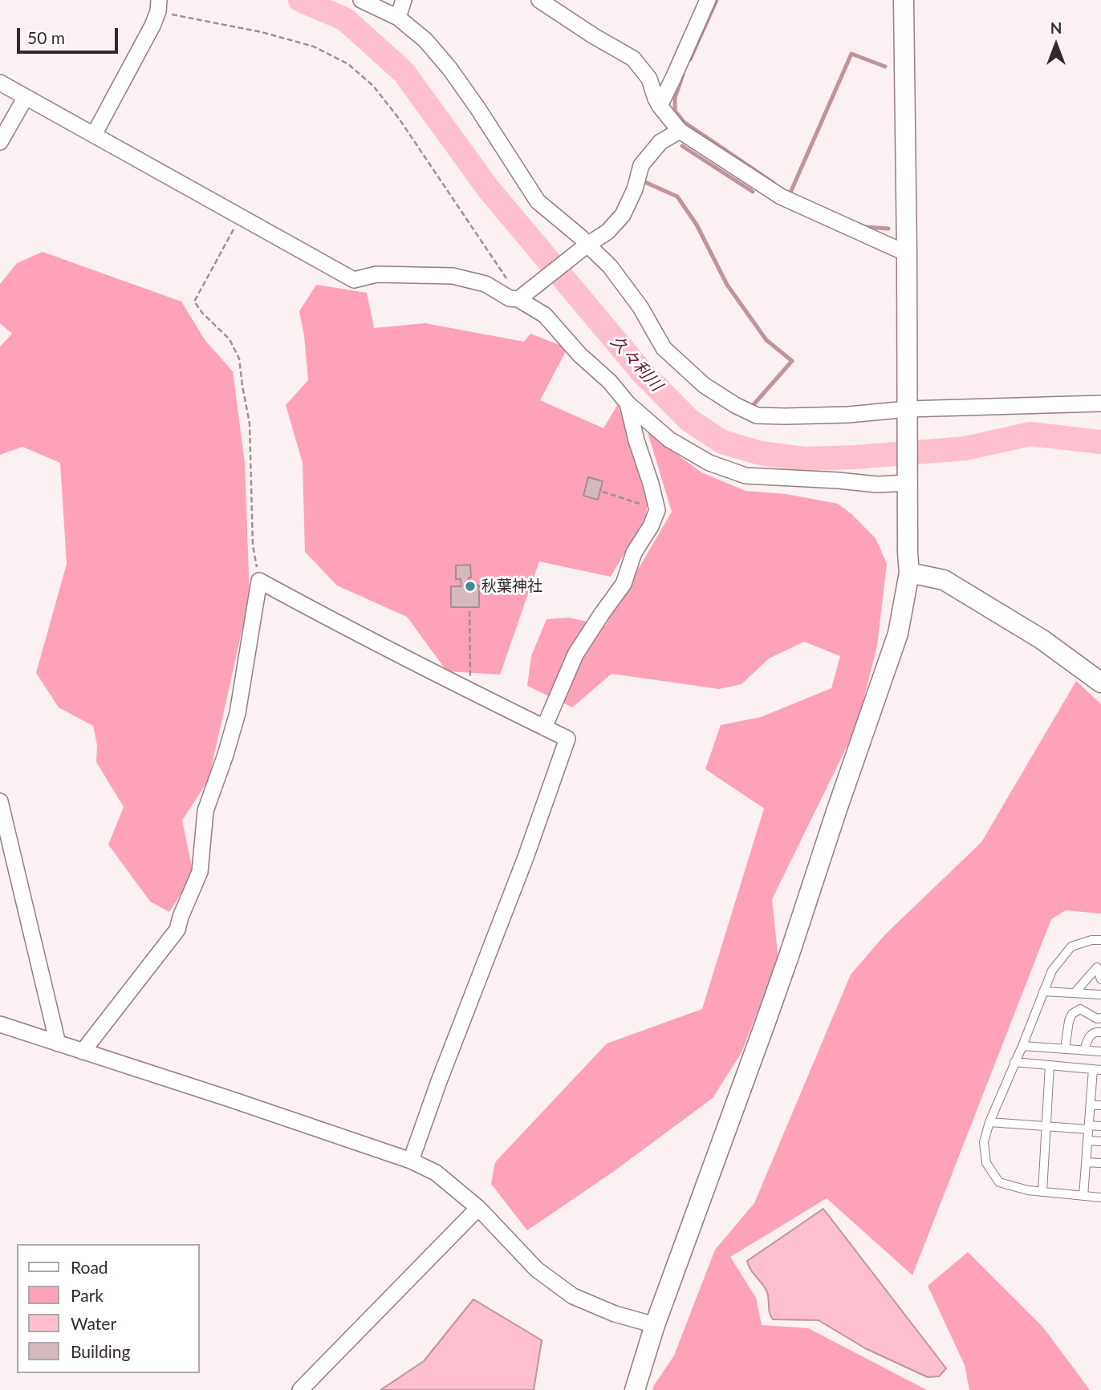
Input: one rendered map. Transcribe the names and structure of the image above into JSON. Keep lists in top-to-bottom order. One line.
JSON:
{"water":["久々利川"],"places":["秋葉神社"],"legend":["Road","Park","Water","Building"],"scale_bar":"50 m","north":"top"}
